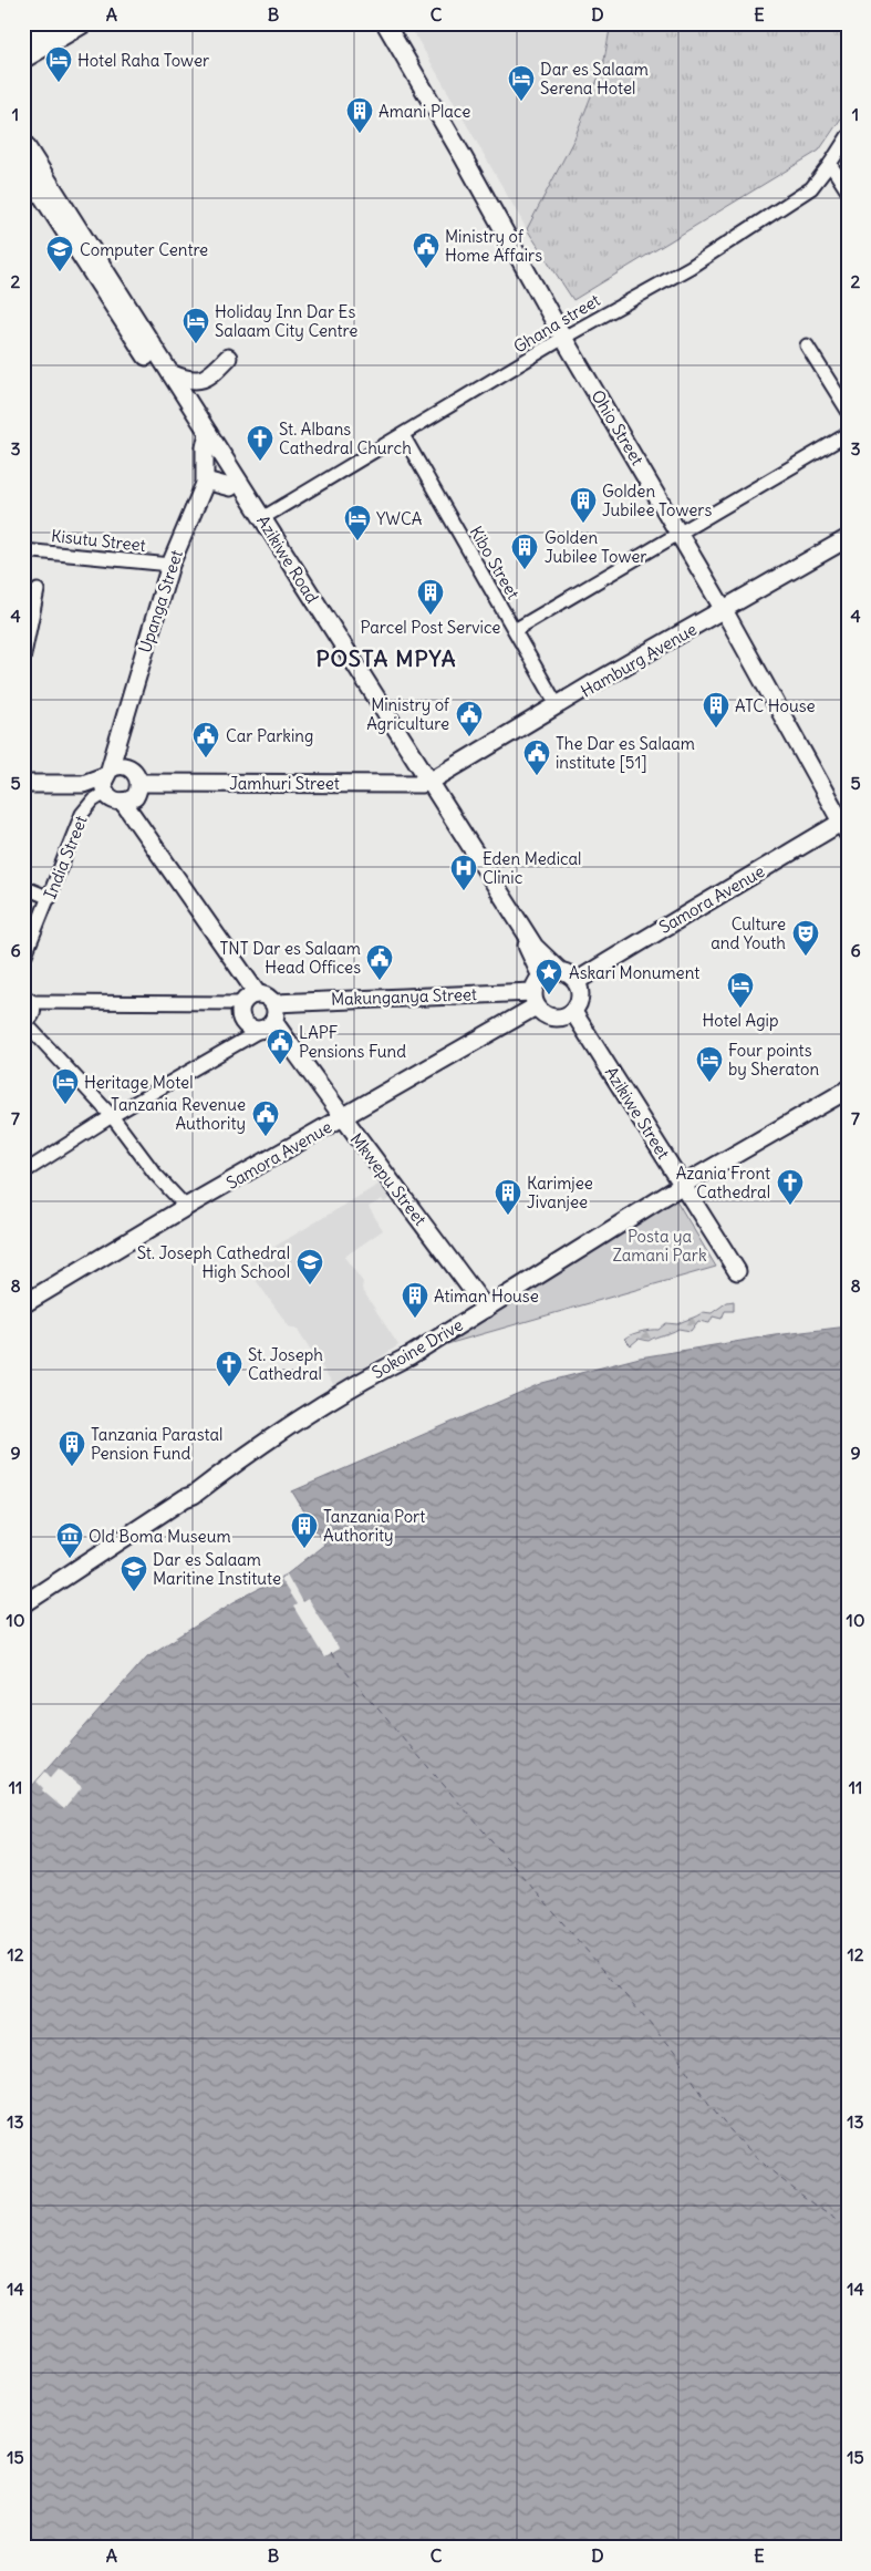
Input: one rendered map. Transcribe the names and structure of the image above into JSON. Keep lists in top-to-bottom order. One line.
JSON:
{"streets":{"street":["Ghana street","Ohio Street","Kisutu Street","Azikiwe Road","Kibo Street","Upanga Street","Hamburg Avenue","Jamhuri Street","India Street","Samora Avenue","Makunganya Street","Azikiwe Street","Mkwepu Street","Sokoine Drive"]},"crossings":[["Ghana street","Ohio Street"],["Ghana street","Azikiwe Road"],["Ghana street","Kibo Street"],["Ohio Street","Hamburg Avenue"],["Ohio Street","Samora Avenue"],["Kisutu Street","Upanga Street"],["Azikiwe Road","Upanga Street"],["Azikiwe Road","Hamburg Avenue"],["Azikiwe Road","Jamhuri Street"],["Azikiwe Road","Samora Avenue"],["Azikiwe Road","Makunganya Street"],["Azikiwe Road","Azikiwe Street"],["Kibo Street","Hamburg Avenue"],["Upanga Street","Jamhuri Street"],["Upanga Street","India Street"],["Hamburg Avenue","Jamhuri Street"],["Jamhuri Street","India Street"],["Samora Avenue","Makunganya Street"],["Samora Avenue","Azikiwe Street"],["Samora Avenue","Mkwepu Street"],["Makunganya Street","Azikiwe Street"],["Makunganya Street","Mkwepu Street"],["Azikiwe Street","Sokoine Drive"],["Mkwepu Street","Sokoine Drive"]],"districts":["POSTA MPYA"],"parks":["Posta ya Zamani Park"],"places":{"hotel":["Hotel Raha Tower","Dar es Salaam Serena Hotel","Holiday Inn Dar Es Salaam City Centre","YWCA","Hotel Agip","Four points by Sheraton","Heritage Motel"],"building":["Amani Place","Golden Jubilee Towers","Golden Jubilee Tower","Parcel Post Service","ATC House","Karimjee Jivanjee","Atiman House","Tanzania Parastal Pension Fund","Tanzania Port Authority"],"public building":["Ministry of Home Affairs","Ministry of Agriculture","Car Parking","The Dar es Salaam institute [51]","TNT Dar es Salaam Head Offices","LAPF Pensions Fund","Tanzania Revenue Authority"],"school or university":["Computer Centre","St. Joseph Cathedral High School","Dar es Salaam Maritine Institute"],"church":["St. Albans Cathedral Church","Azania Front Cathedral","St. Joseph Cathedral"],"hospital":["Eden Medical Clinic"],"theatre":["Culture and Youth"],"place":["Askari Monument"],"museum":["Old Boma Museum"]},"grid":{"columns":["A","B","C","D","E"],"rows":["1","2","3","4","5","6","7","8","9","10","11","12","13","14","15"]}}
